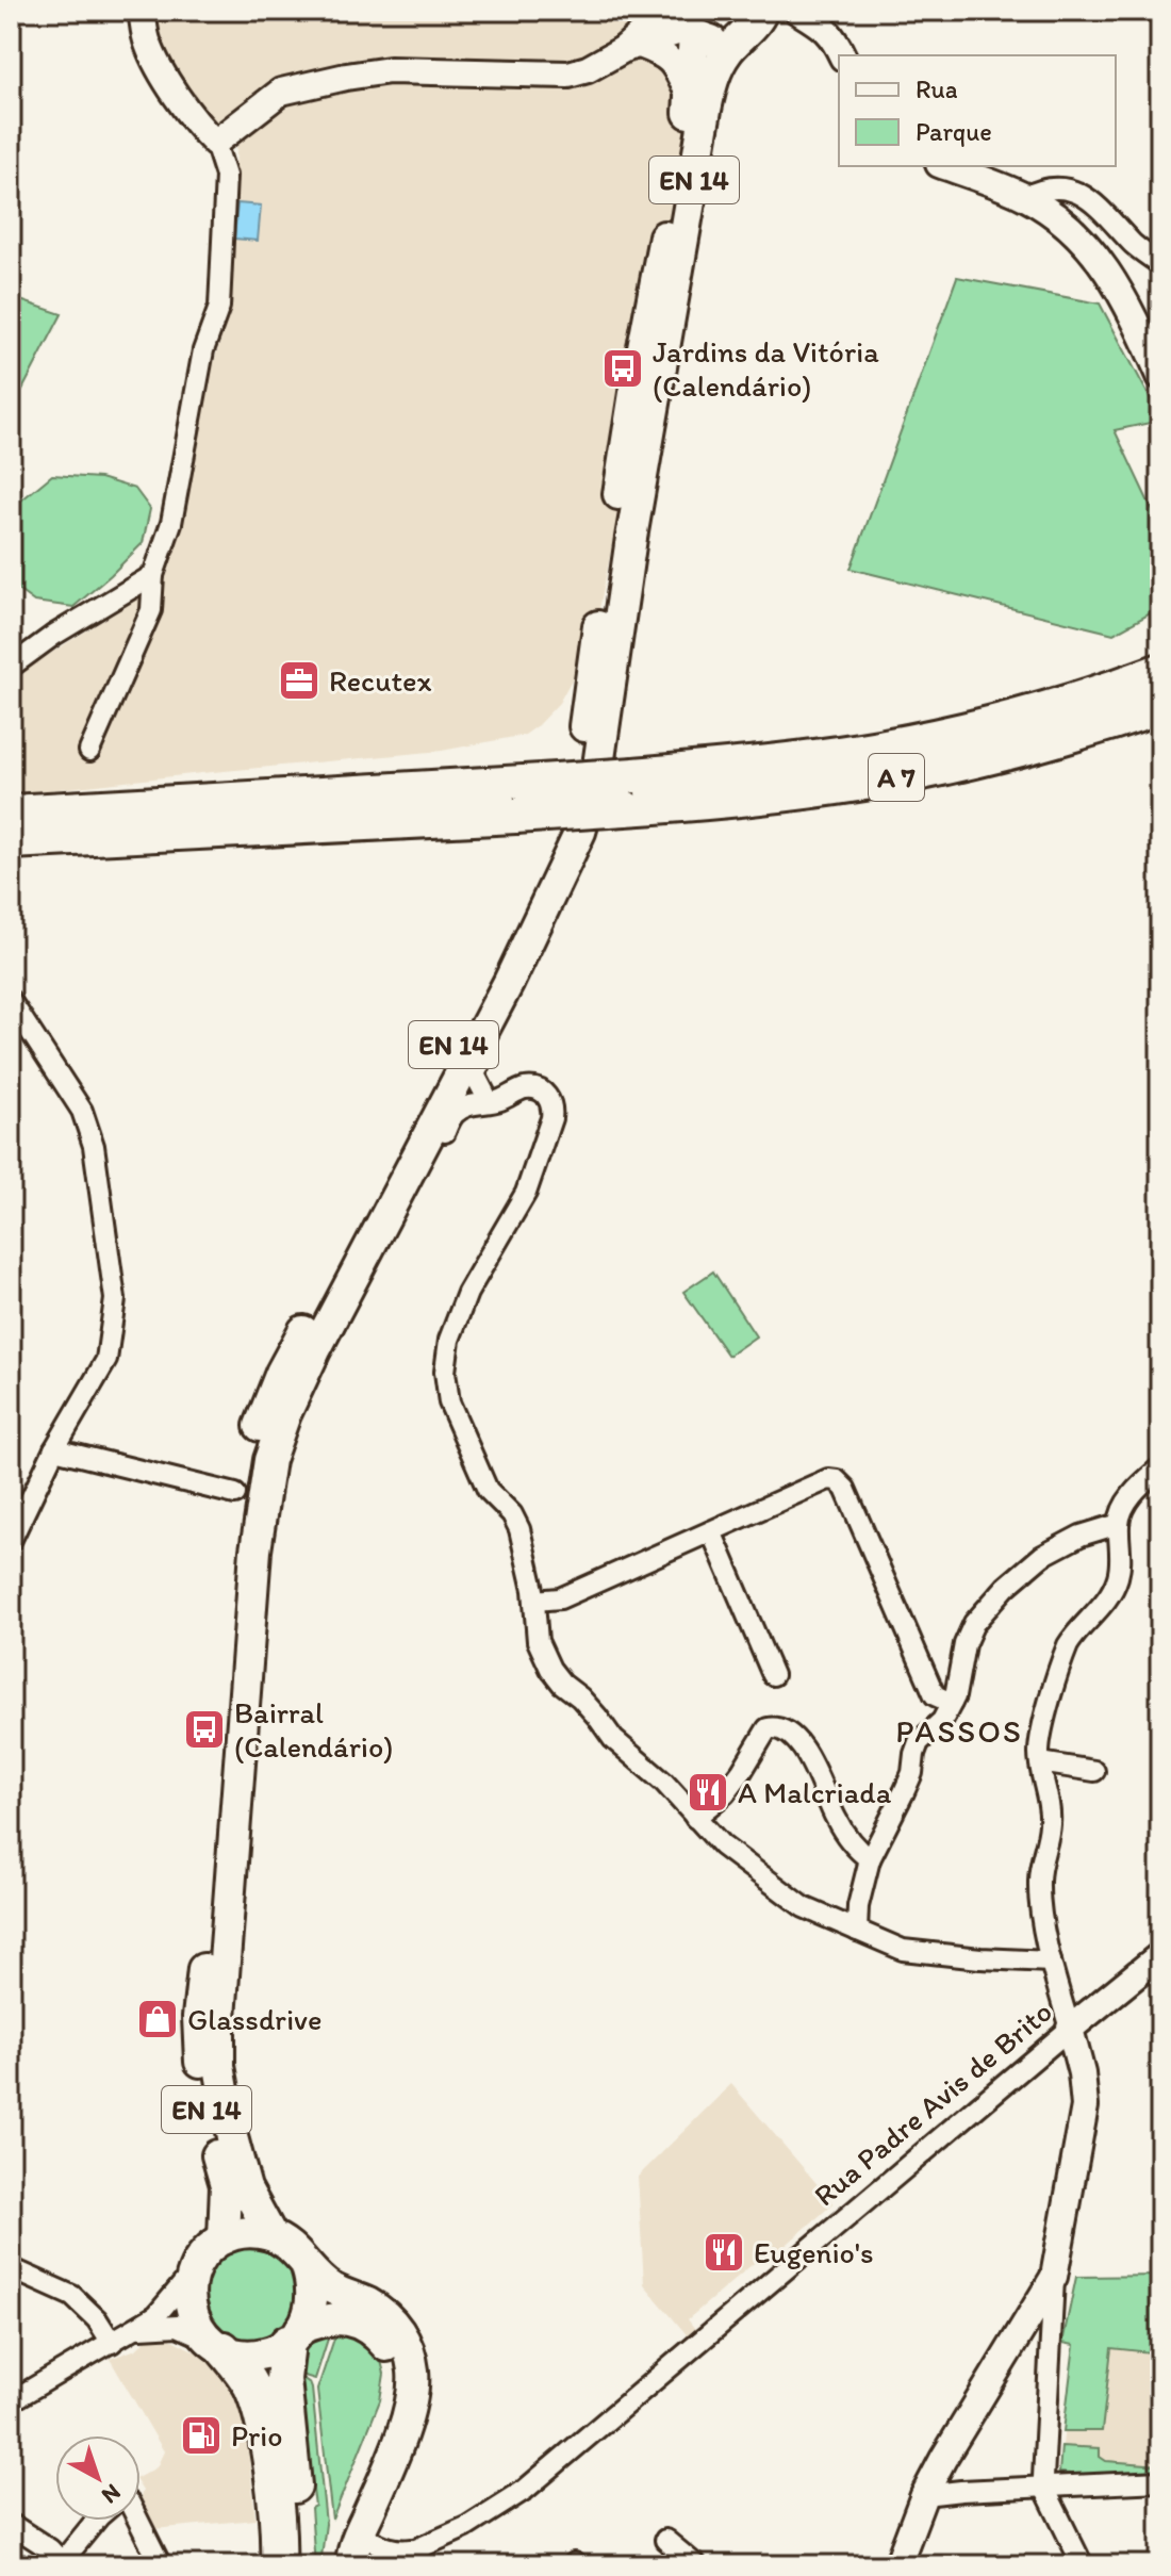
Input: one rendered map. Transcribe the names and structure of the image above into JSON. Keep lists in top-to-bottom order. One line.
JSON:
{"streets":{"highway":["A 7"],"main road":["EN 14"],"street":["Rua Padre Avis de Brito"]},"districts":["PASSOS"],"places":{"bus stop":["Jardins da Vitória (Calendário)","Bairral (Calendário)"],"office":["Recutex"],"restaurant":["A Malcriada","Eugenio's"],"shop":["Glassdrive"],"fuel station":["Prio"]},"legend":["Rua","Parque"],"north":"bottom right"}
